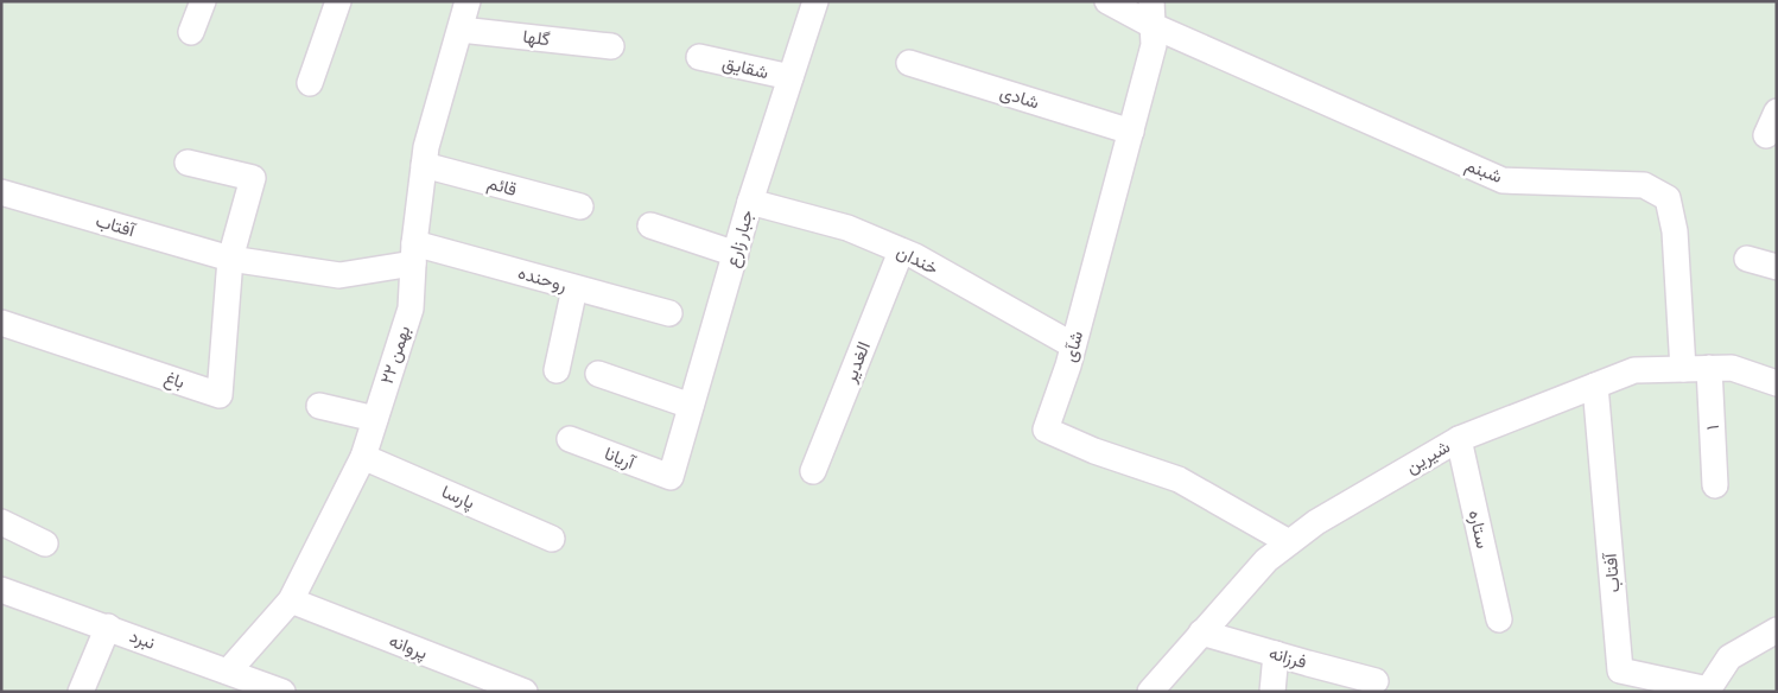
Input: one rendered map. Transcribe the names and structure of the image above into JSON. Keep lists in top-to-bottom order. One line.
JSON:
{"streets":{"street":["گلها","شقایق","شادی","شبنم","قائم","آفتاب","جبار زارع","خندان","روحنده","شآی","۲۲ بهمن","الغدیر","باغ","۱","شیرین","آریانا","پارسا","ستاره","نبرد","پروانه","فرزانه"]},"crossings":[["گلها","۲۲ بهمن"],["شقایق","جبار زارع"],["شادی","شآی"],["شبنم","شآی"],["شبنم","شیرین"],["قائم","۲۲ بهمن"],["آفتاب","روحنده"],["آفتاب","۲۲ بهمن"],["آفتاب","باغ"],["آفتاب","شیرین"],["جبار زارع","خندان"],["جبار زارع","آریانا"],["خندان","شآی"],["خندان","الغدیر"],["روحنده","۲۲ بهمن"],["شآی","شیرین"],["۲۲ بهمن","پارسا"],["۲۲ بهمن","نبرد"],["۲۲ بهمن","پروانه"],["۱","شیرین"],["شیرین","ستاره"],["شیرین","فرزانه"]]}
